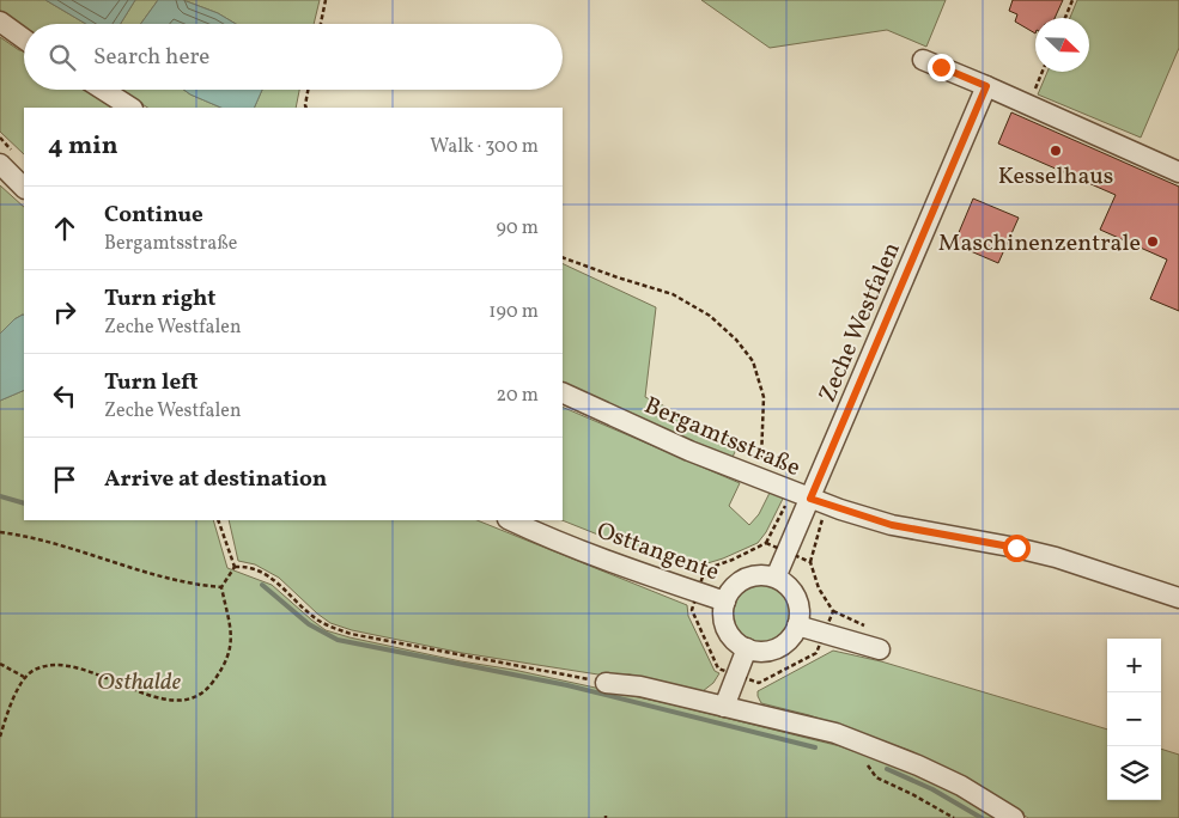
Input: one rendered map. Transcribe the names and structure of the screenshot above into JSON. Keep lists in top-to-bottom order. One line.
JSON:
{"streets":{"street":["Zeche Westfalen","Bergamtsstraße","Osttangente"]},"crossings":[["Zeche Westfalen","Bergamtsstraße"],["Zeche Westfalen","Osttangente"]],"parks":["Osthalde"],"places":["Kesselhaus","Maschinenzentrale"],"north":"bottom right","page":{"search":"Search here","heading":["4 min","Walk · 300 m"],"list":[["Continue","Bergamtsstraße","90 m"],["Turn right","Zeche Westfalen","190 m"],["Turn left","Zeche Westfalen","20 m"],"Arrive at destination"],"map_buttons":["+","−"]}}
